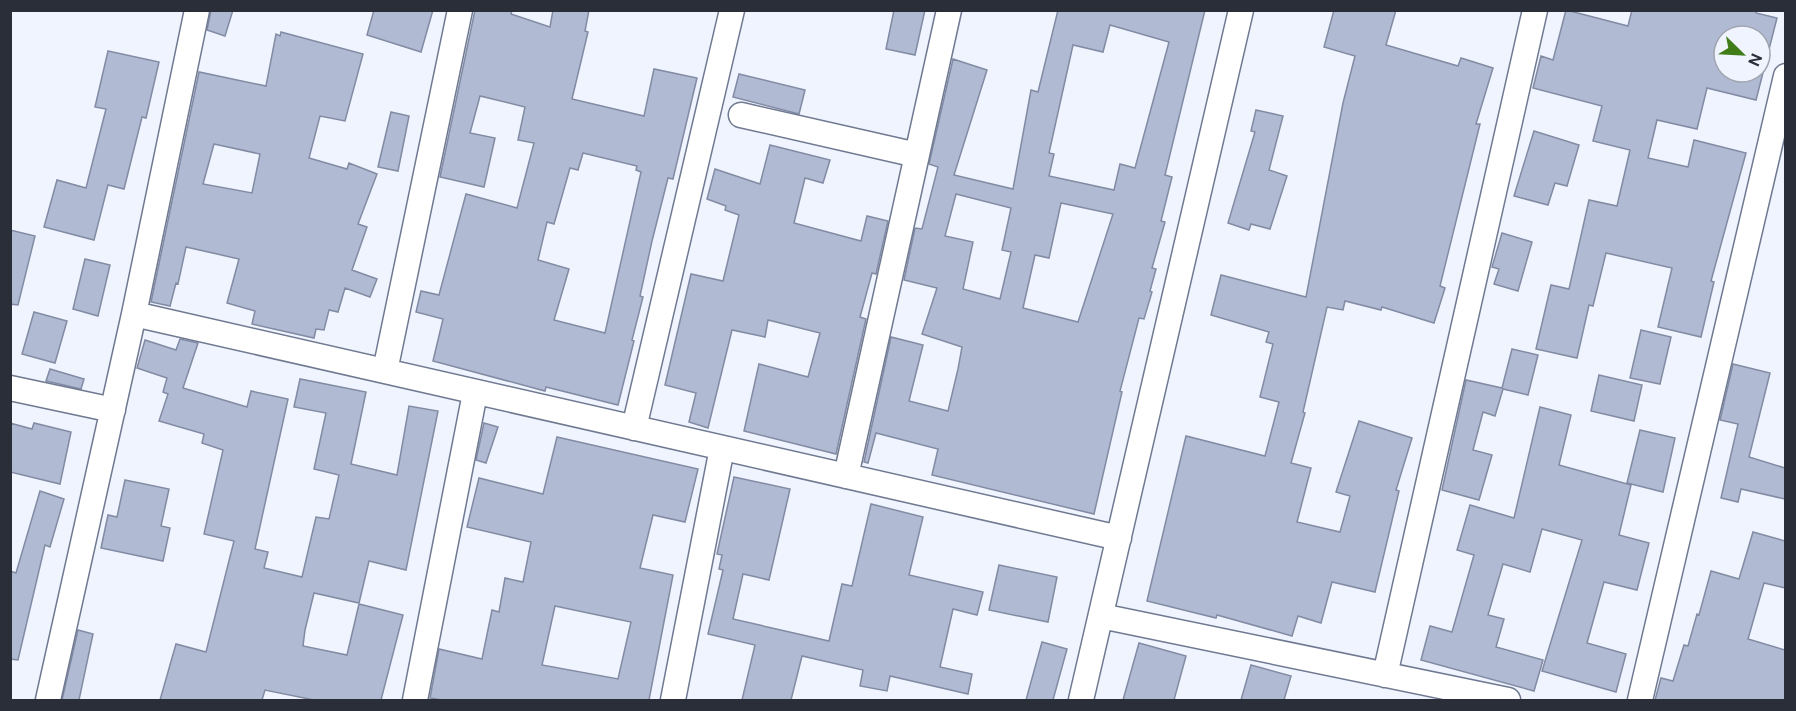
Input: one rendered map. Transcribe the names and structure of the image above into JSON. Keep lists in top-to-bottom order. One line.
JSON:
{"north":"bottom right"}
